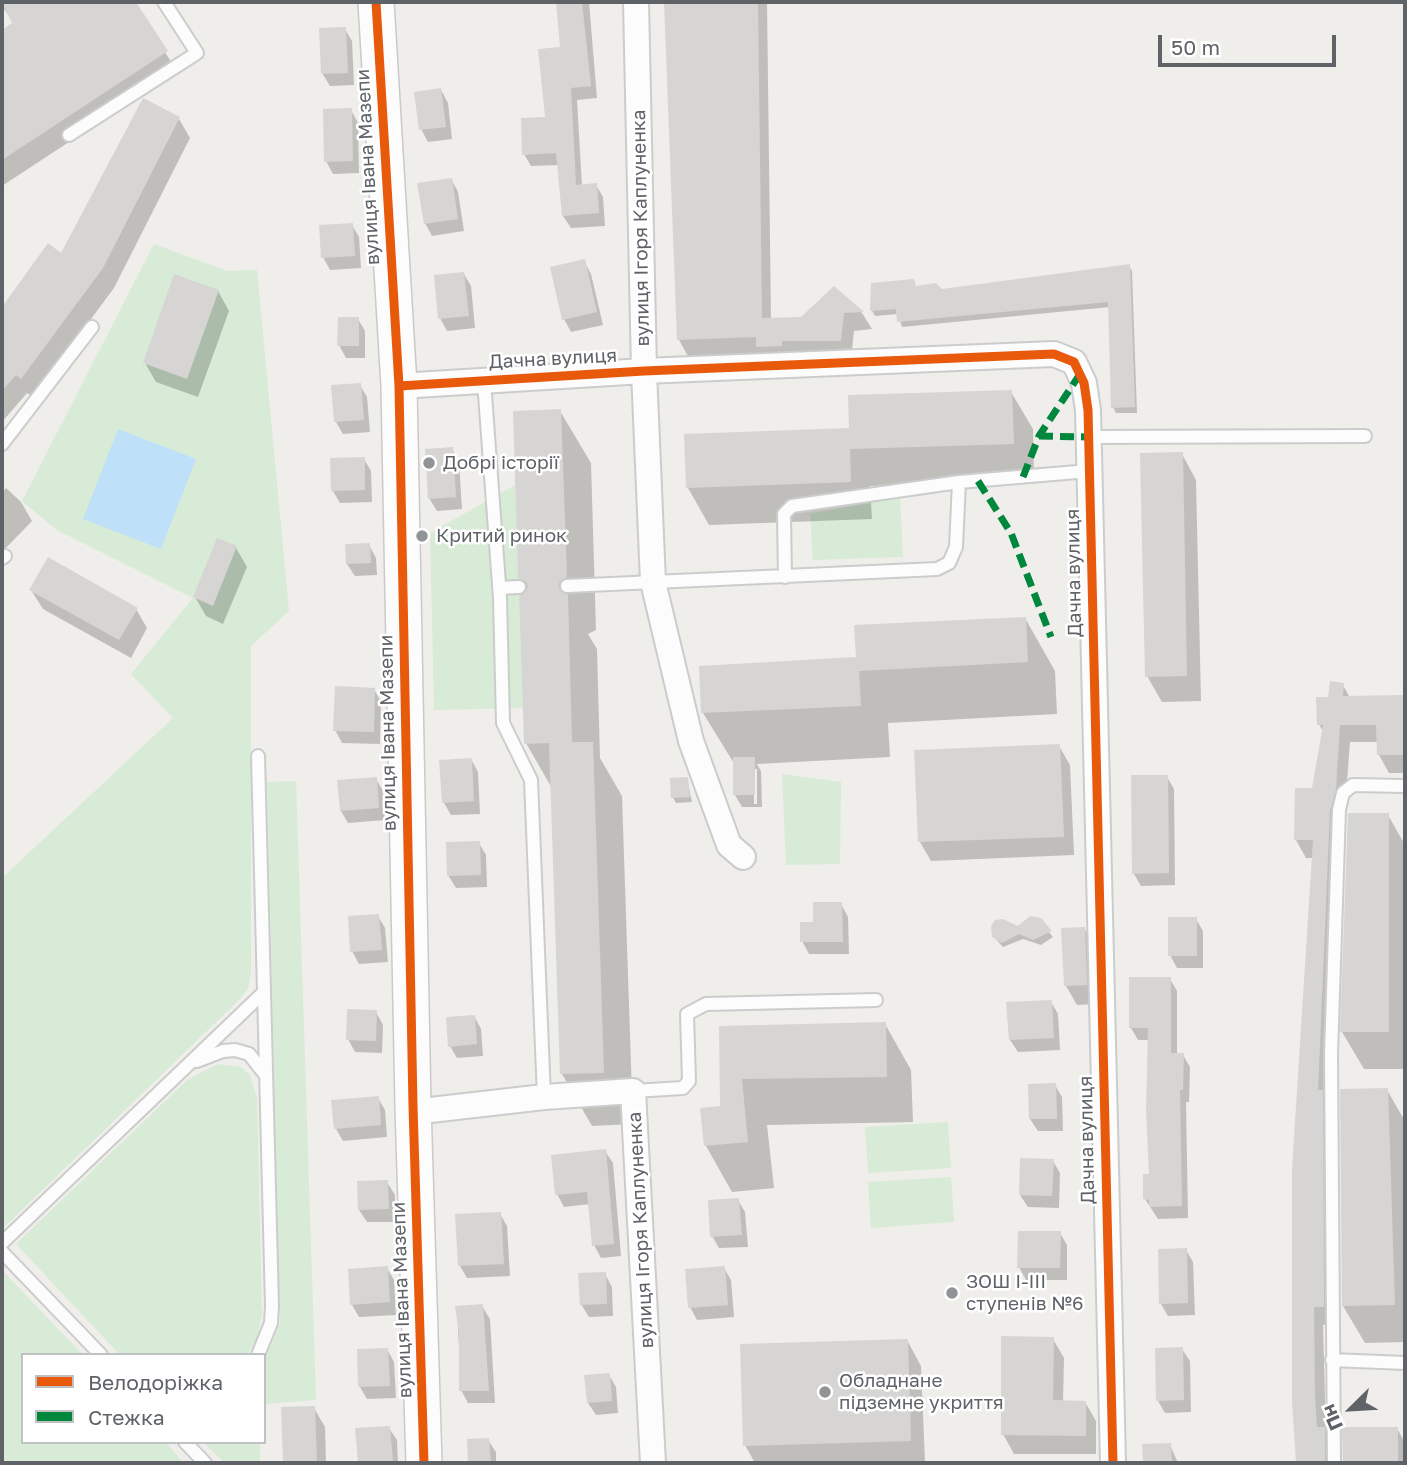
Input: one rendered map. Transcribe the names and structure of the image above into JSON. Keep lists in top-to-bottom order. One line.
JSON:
{"streets":{"street":["вулиця Івана Мазепи","вулиця Ігоря Каплуненка","Дачна вулиця"]},"crossings":[["вулиця Івана Мазепи","вулиця Ігоря Каплуненка"],["вулиця Івана Мазепи","Дачна вулиця"],["вулиця Ігоря Каплуненка","Дачна вулиця"]],"places":["Добрі історії","Критий ринок","ЗОШ І-ІІІ ступенів №6","Обладнане підземне укриття"],"legend":["Велодоріжка","Стежка"],"scale_bar":"50 m","north":"bottom left"}
